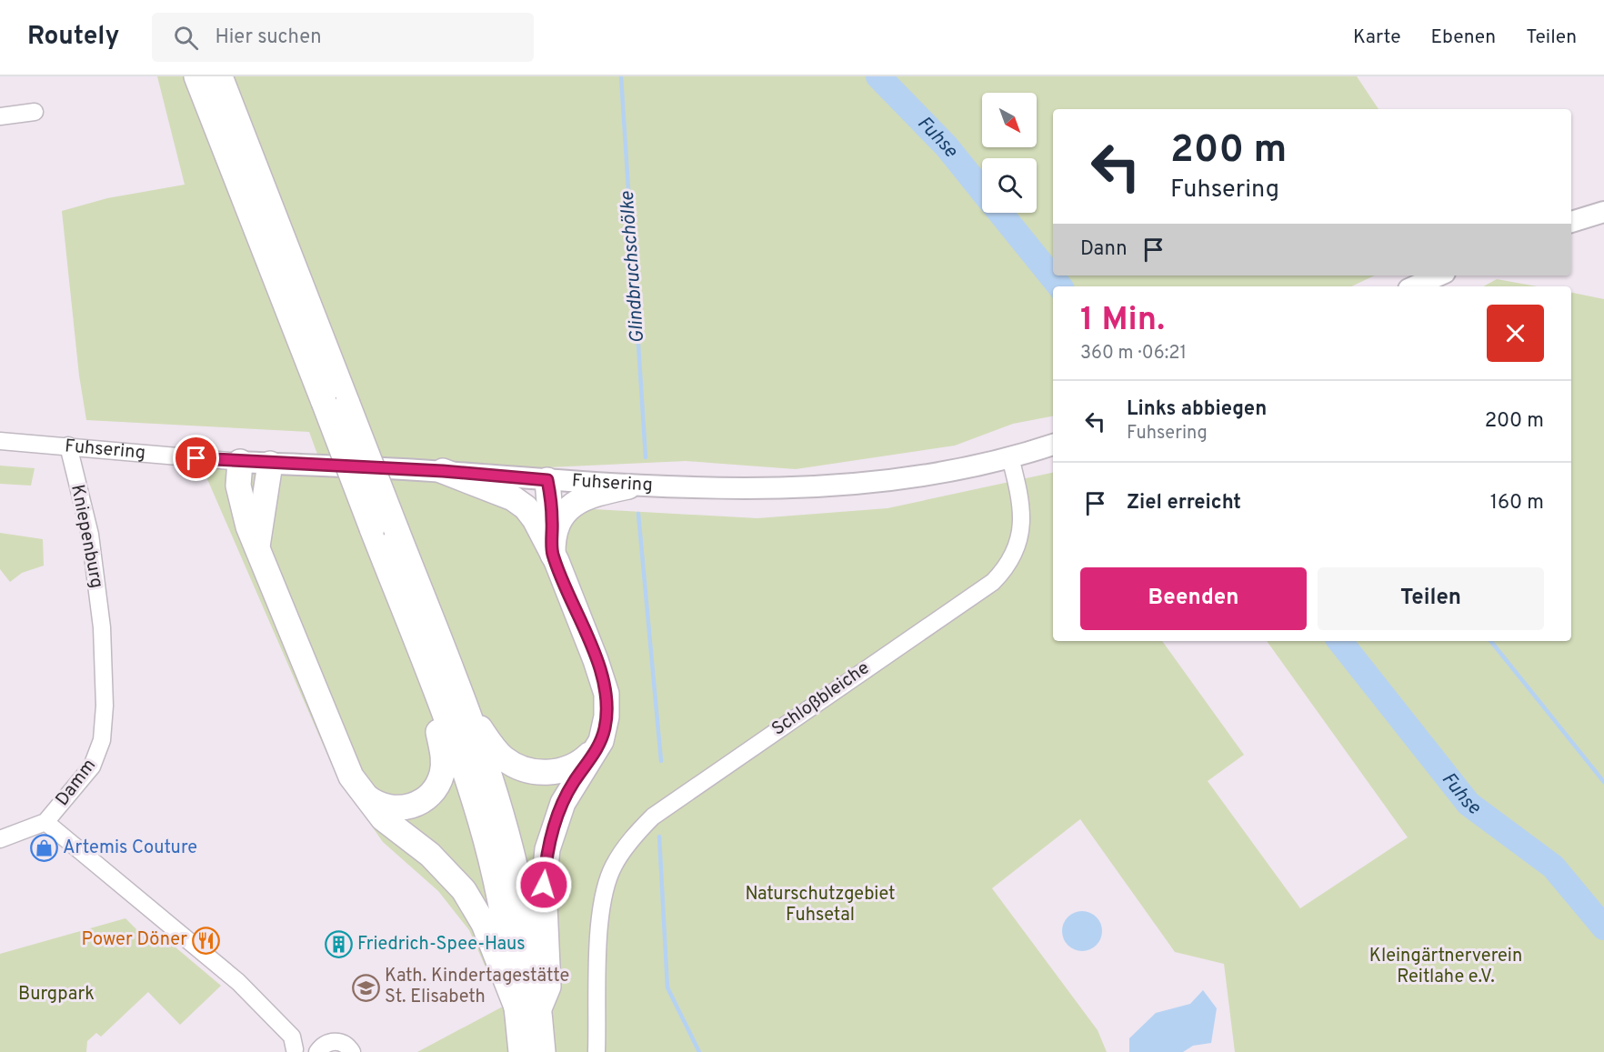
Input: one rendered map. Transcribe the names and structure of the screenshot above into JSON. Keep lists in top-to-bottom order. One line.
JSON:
{"streets":{"main road":["Fuhsering"],"street":["Kniepenburg","Schloßbleiche","Damm"]},"crossings":[["Fuhsering","Kniepenburg"],["Fuhsering","Schloßbleiche"],["Kniepenburg","Damm"]],"water":["Fuhse","Glindbruchschölke"],"parks":["Naturschutzgebiet Fuhsetal","Kleingärtnerverein Reitlahe e.V.","Burgpark"],"places":{"shop":["Artemis Couture"],"restaurant":["Power Döner"],"building":["Friedrich-Spee-Haus"],"school or university":["Kath. Kindertagestätte St. Elisabeth"]},"north":"bottom right","page":{"header":"Routely","search":"Hier suchen","nav":["Karte","Ebenen","Teilen"],"turn":["200 m","Fuhsering"],"then":"Dann","heading":["1 Min.","360 m · 06:21"],"list":[{"name":"Links abbiegen","note":"Fuhsering","value":"200 m"},{"name":"Ziel erreicht","value":"160 m"}],"buttons":["Beenden","Teilen"]}}
